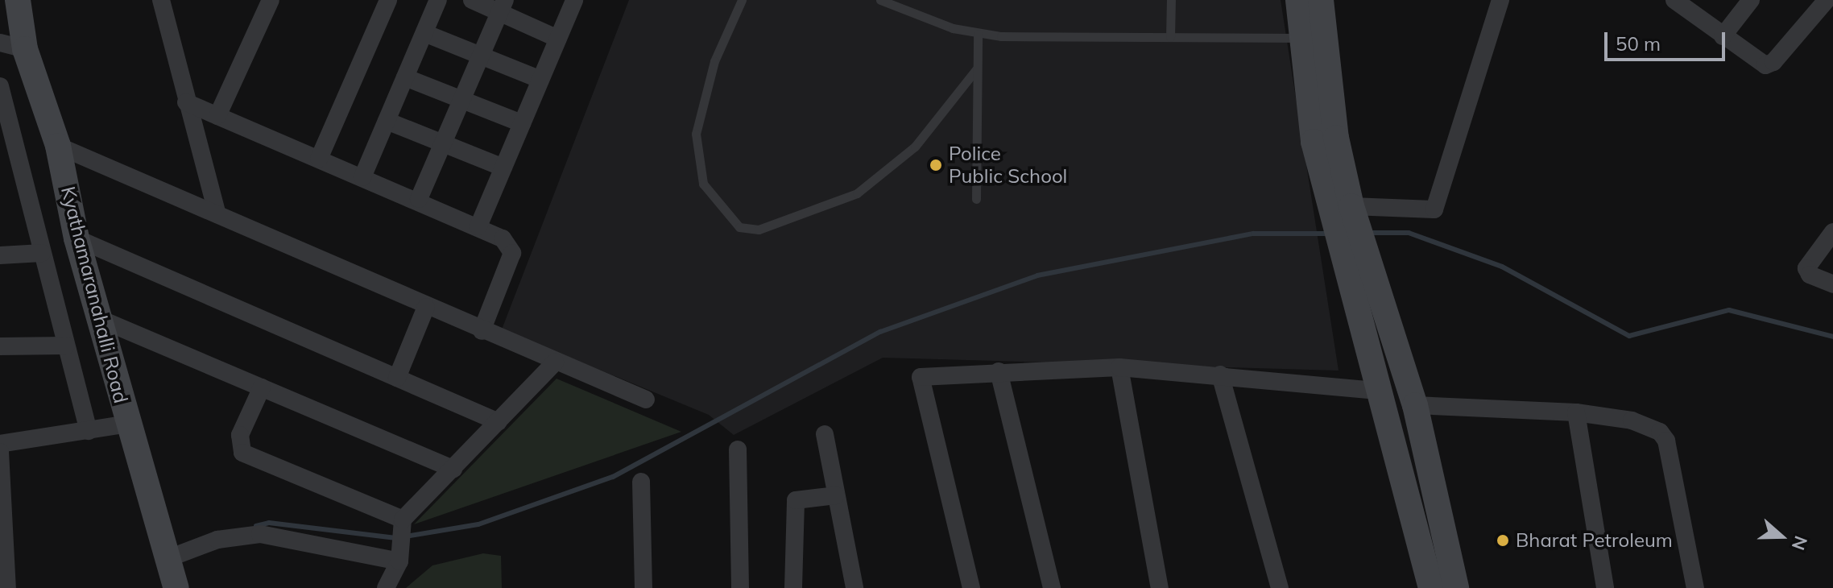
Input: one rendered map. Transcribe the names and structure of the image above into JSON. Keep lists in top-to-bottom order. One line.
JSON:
{"streets":{"main road":["Kyathamaranahalli Road"]},"places":["Police Public School","Bharat Petroleum"],"scale_bar":"50 m","north":"right"}
